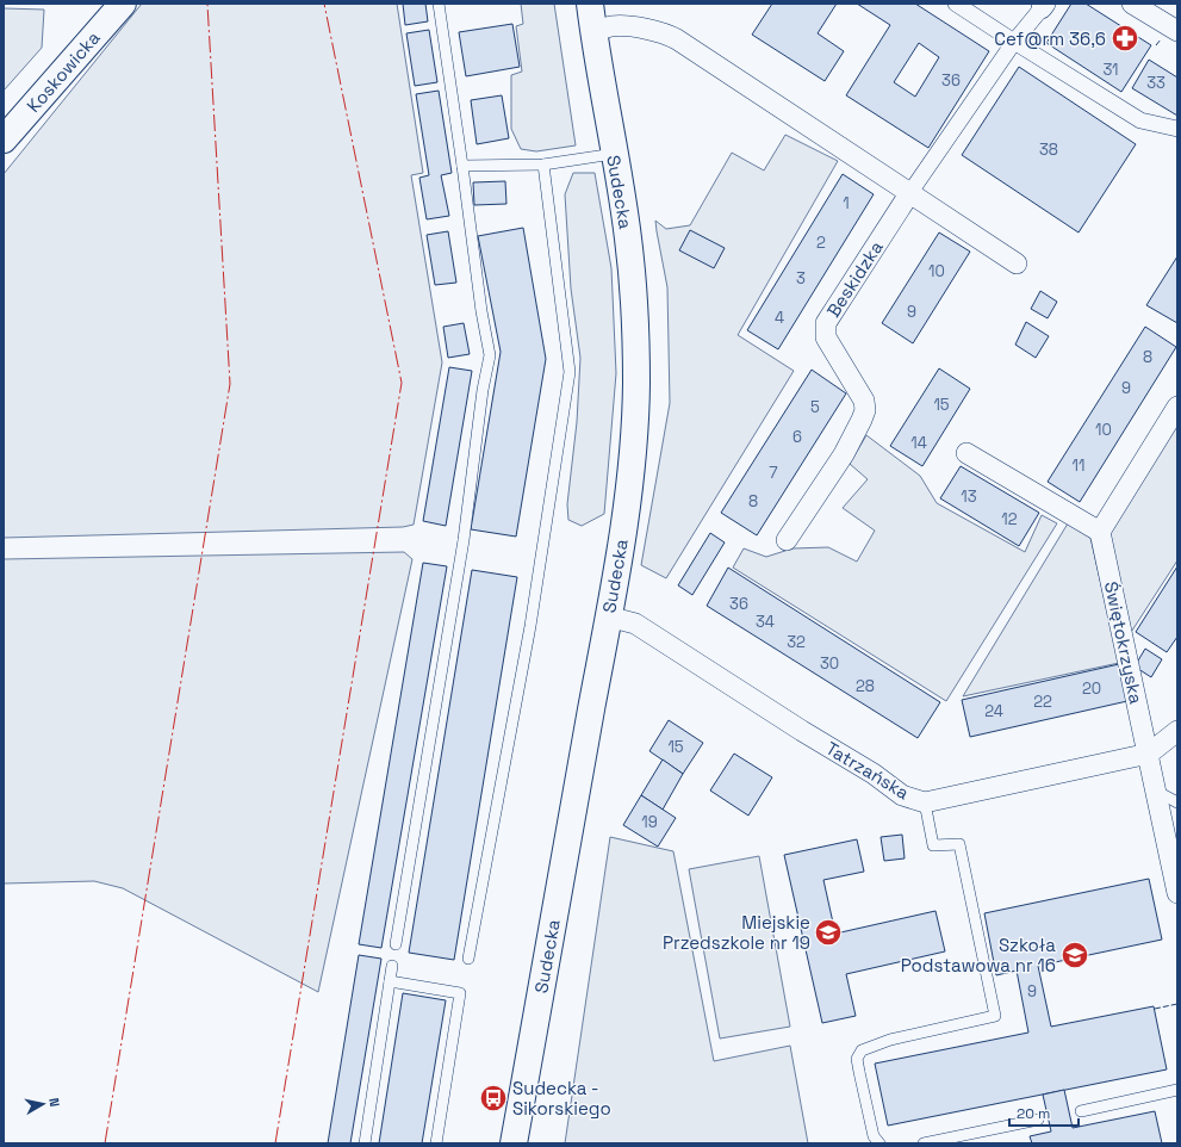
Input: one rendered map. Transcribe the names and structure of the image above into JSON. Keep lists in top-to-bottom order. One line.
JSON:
{"streets":{"street":["Koskowicka","Sudecka","Beskidzka","Świętokrzyska","Tatrzańska"]},"crossings":[["Sudecka","Tatrzańska"],["Świętokrzyska","Tatrzańska"]],"places":{"pharmacy":["Cef@rm 36,6"],"school or university":["Miejskie Przedszkole nr 19","Szkoła Podstawowa nr 16"],"bus stop":["Sudecka - Sikorskiego"]},"house_numbers":["31","36","33","38","1","2","10","3","9","4","8","9","15","5","10","6","14","11","7","13","8","12","36","34","32","30","28","20","22","24","15","19","9"],"scale_bar":"20 m","north":"right"}
